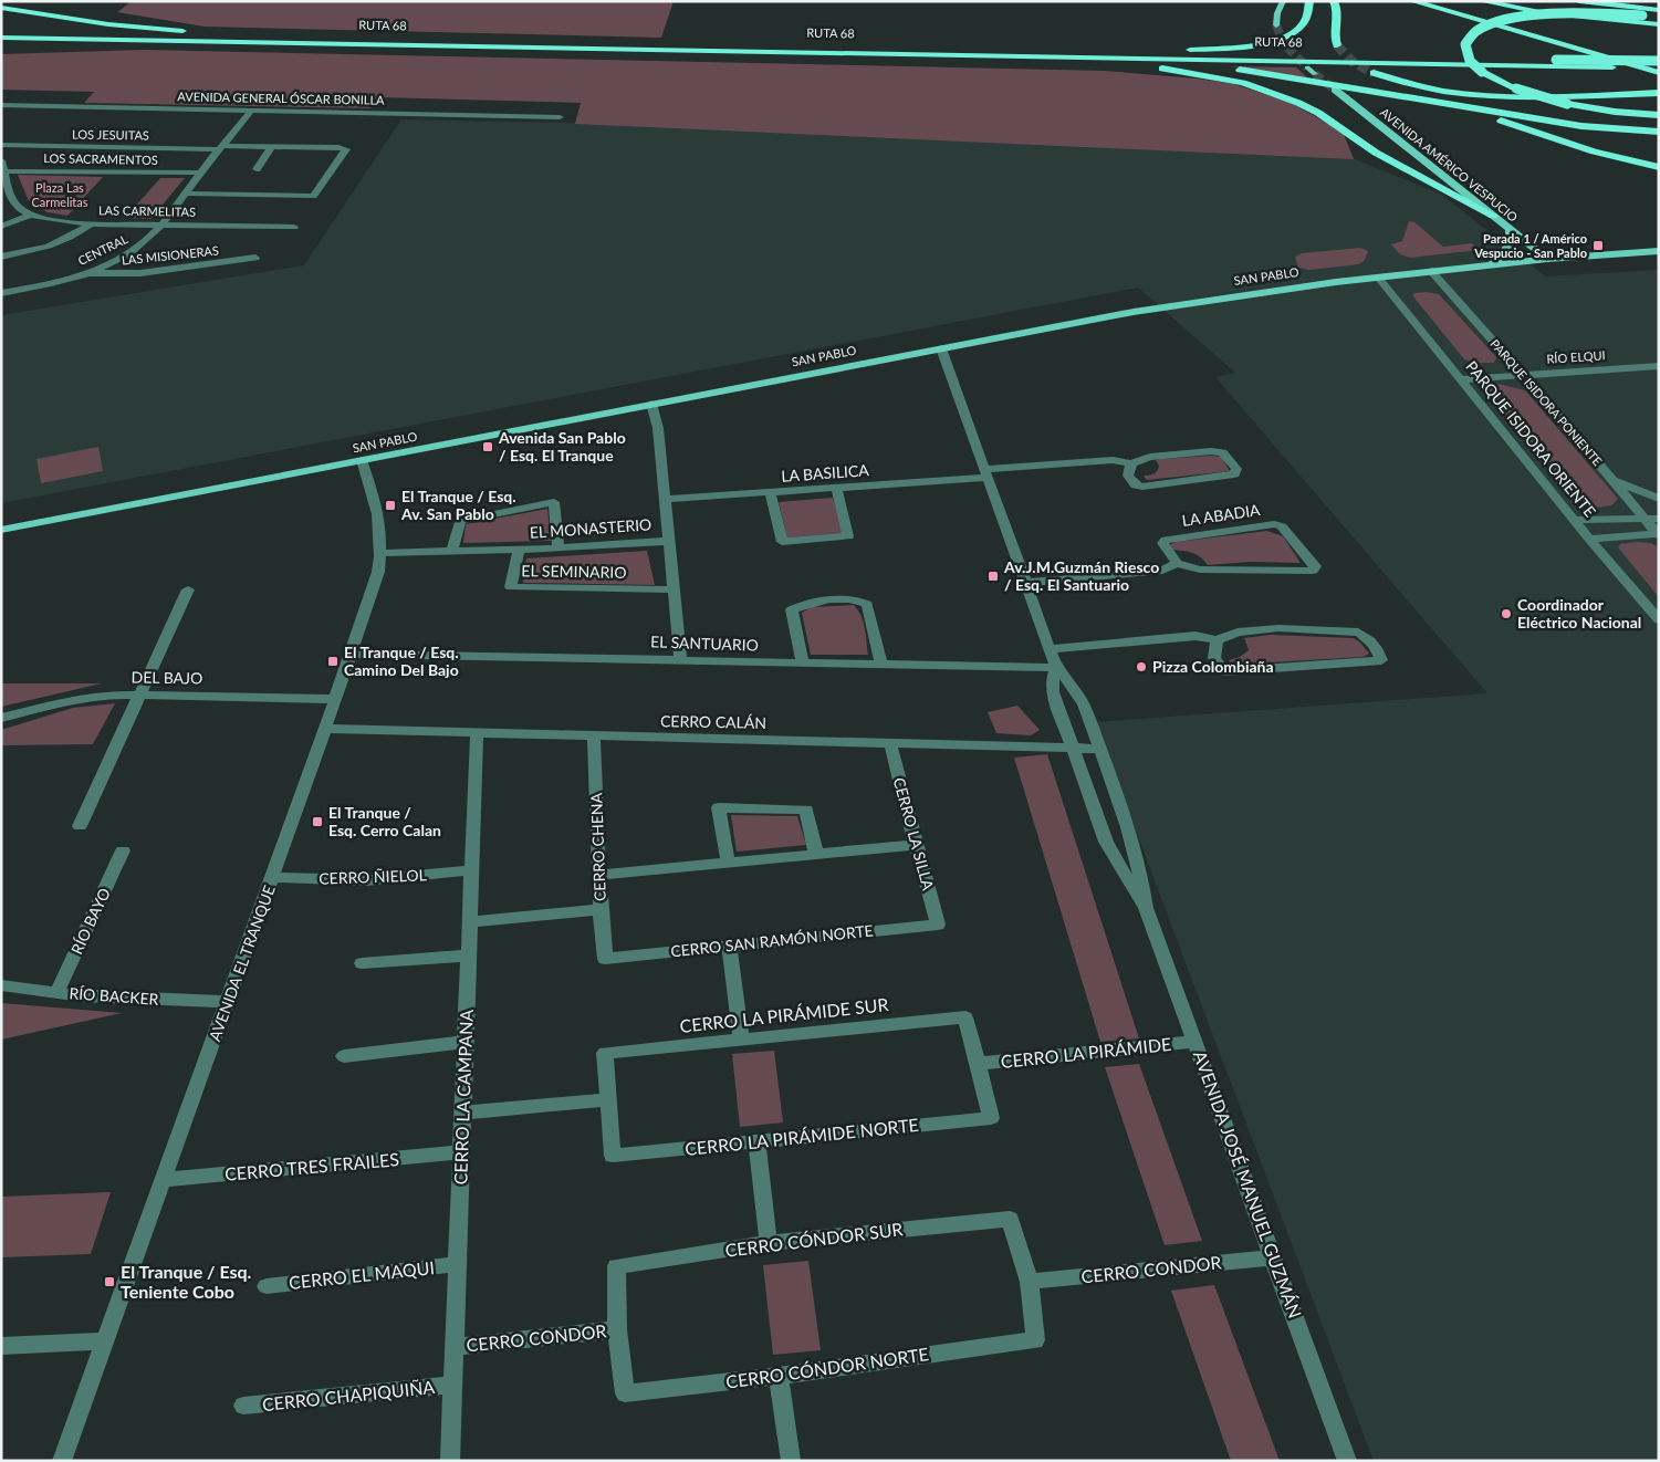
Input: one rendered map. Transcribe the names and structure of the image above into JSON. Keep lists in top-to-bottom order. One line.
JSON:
{"streets":{"highway":["RUTA 68"],"main road":["AVENIDA AMÉRICO VESPUCIO","SAN PABLO"],"street":["AVENIDA GENERAL ÓSCAR BONILLA","LOS JESUITAS","LOS SACRAMENTOS","LAS CARMELITAS","CENTRAL","LAS MISIONERAS","RÍO ELQUI","PARQUE ISIDORA PONIENTE","PARQUE ISIDORA ORIENTE","LA BASILICA","LA ABADIA","EL MONASTERIO","EL SEMINARIO","EL SANTUARIO","DEL BAJO","CERRO CALÁN","CERRO LA SILLA","CERRO CHENA","CERRO ÑIELOL","RÍO BAYO","CERRO SAN RAMÓN NORTE","AVENIDA EL TRANQUE","RÍO BACKER","CERRO LA PIRÁMIDE SUR","CERRO LA PIRÁMIDE","CERRO LA CAMPANA","CERRO LA PIRÁMIDE NORTE","CERRO TRES FRAILES","AVENIDA JOSÉ MANUEL GUZMÁN","CERRO CÓNDOR SUR","CERRO CONDOR","CERRO EL MAQUI","CERRO CÓNDOR NORTE","CERRO CHAPIQUIÑA"]},"crossings":[["AVENIDA GENERAL ÓSCAR BONILLA","CENTRAL"],["LOS JESUITAS","CENTRAL"],["LOS SACRAMENTOS","CENTRAL"],["AVENIDA AMÉRICO VESPUCIO","SAN PABLO"],["LAS CARMELITAS","CENTRAL"],["CENTRAL","LAS MISIONERAS"],["SAN PABLO","PARQUE ISIDORA PONIENTE"],["SAN PABLO","PARQUE ISIDORA ORIENTE"],["SAN PABLO","AVENIDA EL TRANQUE"],["SAN PABLO","AVENIDA JOSÉ MANUEL GUZMÁN"],["RÍO ELQUI","PARQUE ISIDORA PONIENTE"],["RÍO ELQUI","PARQUE ISIDORA ORIENTE"],["LA BASILICA","AVENIDA JOSÉ MANUEL GUZMÁN"],["EL MONASTERIO","EL SEMINARIO"],["EL MONASTERIO","AVENIDA EL TRANQUE"],["EL SANTUARIO","AVENIDA EL TRANQUE"],["EL SANTUARIO","AVENIDA JOSÉ MANUEL GUZMÁN"],["DEL BAJO","AVENIDA EL TRANQUE"],["CERRO CALÁN","CERRO LA SILLA"],["CERRO CALÁN","CERRO CHENA"],["CERRO CALÁN","AVENIDA EL TRANQUE"],["CERRO CALÁN","CERRO LA CAMPANA"],["CERRO CALÁN","AVENIDA JOSÉ MANUEL GUZMÁN"],["CERRO LA SILLA","CERRO SAN RAMÓN NORTE"],["CERRO CHENA","CERRO SAN RAMÓN NORTE"],["CERRO ÑIELOL","AVENIDA EL TRANQUE"],["CERRO ÑIELOL","CERRO LA CAMPANA"],["RÍO BAYO","RÍO BACKER"],["AVENIDA EL TRANQUE","RÍO BACKER"],["AVENIDA EL TRANQUE","CERRO TRES FRAILES"],["CERRO LA PIRÁMIDE SUR","CERRO LA PIRÁMIDE"],["CERRO LA PIRÁMIDE SUR","CERRO LA PIRÁMIDE NORTE"],["CERRO LA PIRÁMIDE","CERRO LA PIRÁMIDE NORTE"],["CERRO LA PIRÁMIDE","AVENIDA JOSÉ MANUEL GUZMÁN"],["CERRO LA CAMPANA","CERRO TRES FRAILES"],["CERRO LA CAMPANA","CERRO CONDOR"],["CERRO LA CAMPANA","CERRO EL MAQUI"],["CERRO LA CAMPANA","CERRO CHAPIQUIÑA"],["AVENIDA JOSÉ MANUEL GUZMÁN","CERRO CONDOR"],["CERRO CÓNDOR SUR","CERRO CONDOR"],["CERRO CÓNDOR SUR","CERRO CÓNDOR NORTE"],["CERRO CONDOR","CERRO CÓNDOR NORTE"]],"parks":["Plaza Las Carmelitas"],"places":{"transit":["Parada 1 / Américo Vespucio - San Pablo","Avenida San Pablo / Esq. El Tranque","El Tranque / Esq. Av. San Pablo","Av.J.M.Guzmán Riesco / Esq. El Santuario","El Tranque / Esq. Camino Del Bajo","El Tranque / Esq. Cerro Calan","El Tranque / Esq. Teniente Cobo"],"other":["Coordinador Eléctrico Nacional","Pizza Colombiaña"]}}
